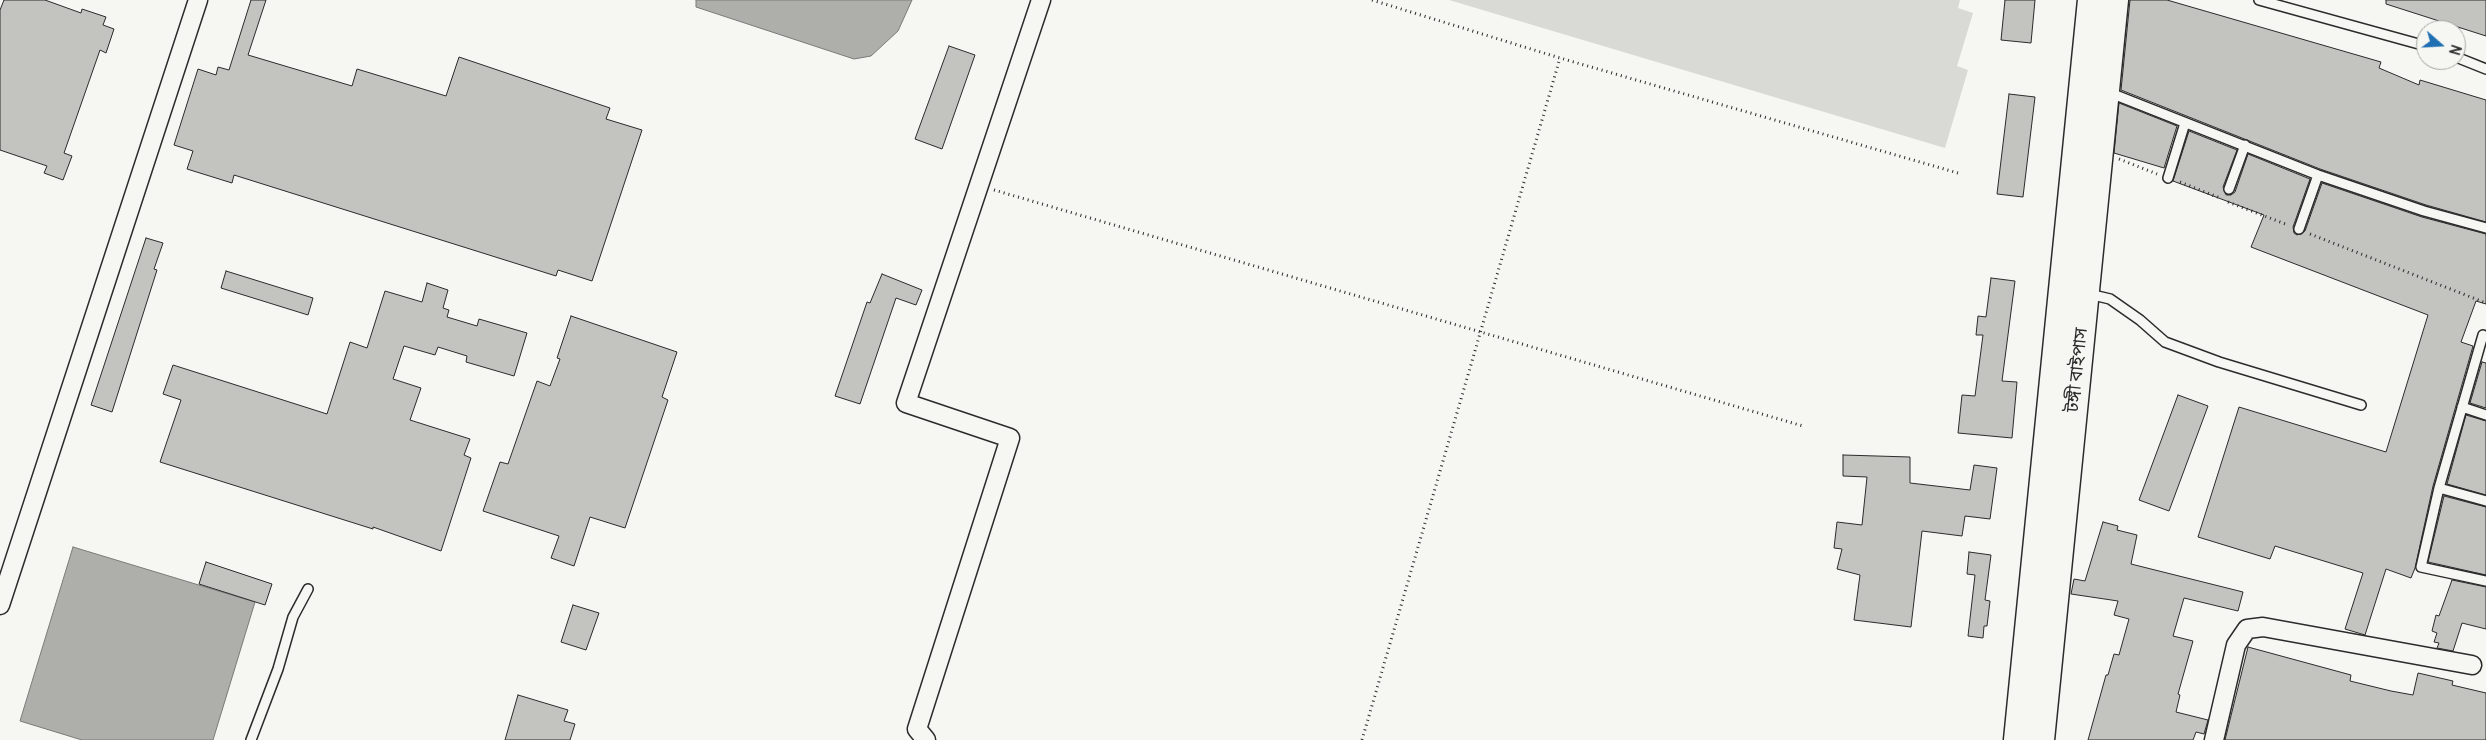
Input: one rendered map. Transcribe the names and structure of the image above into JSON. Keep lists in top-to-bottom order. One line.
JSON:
{"streets":{"main road":["টঙ্গী বাইপাস"]},"north":"right"}
